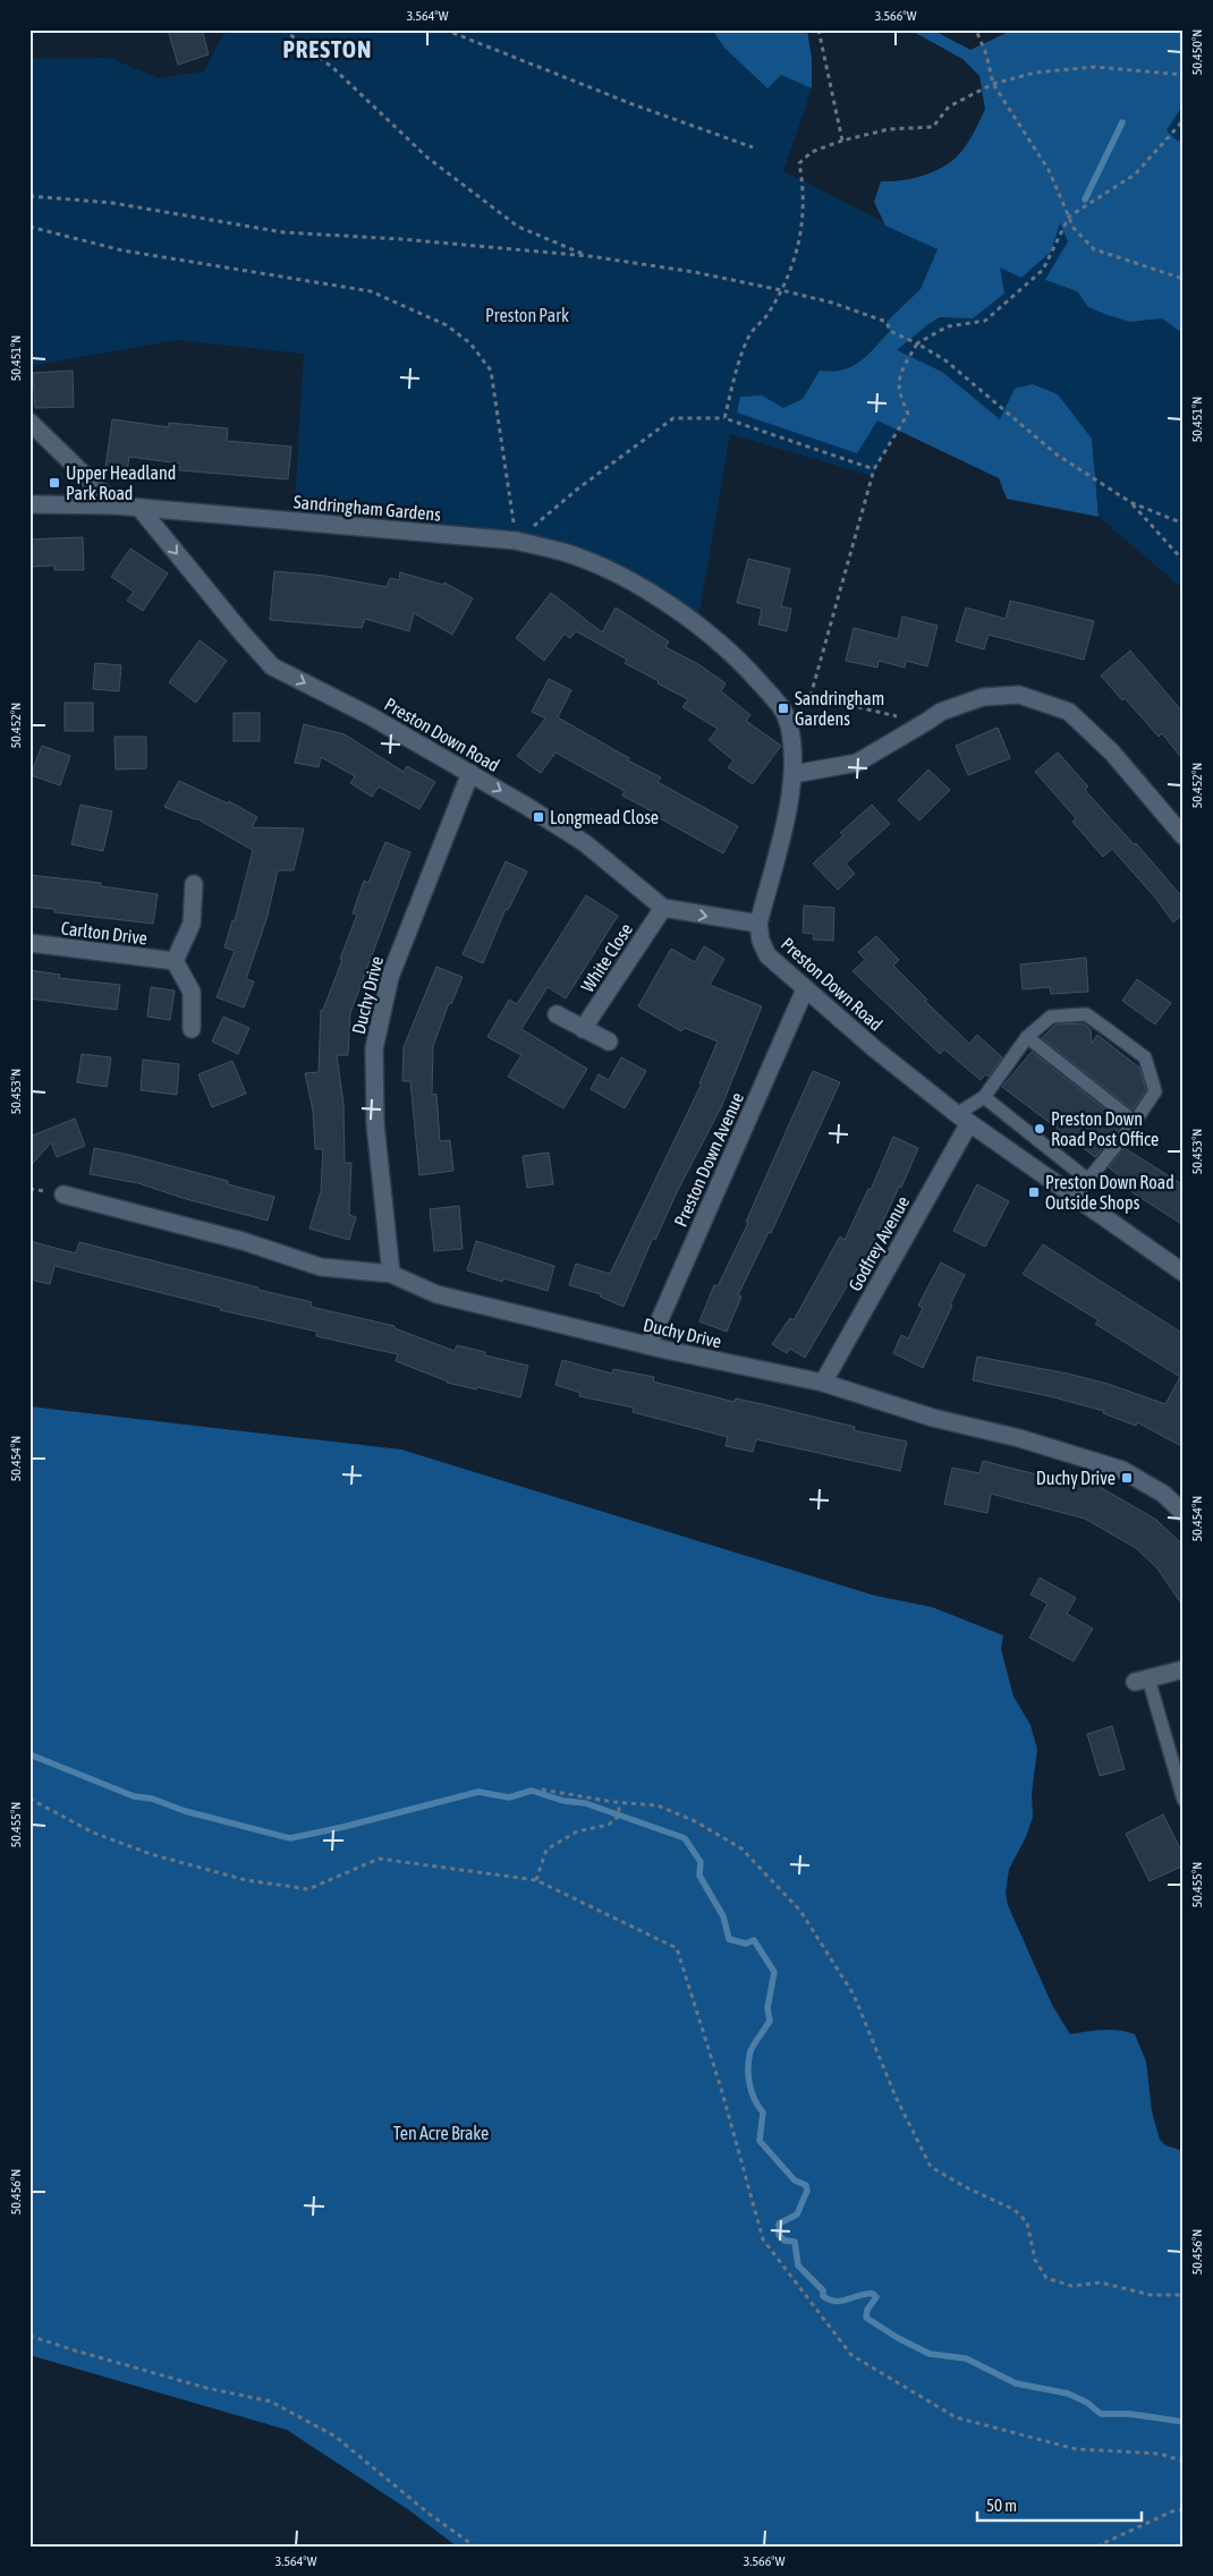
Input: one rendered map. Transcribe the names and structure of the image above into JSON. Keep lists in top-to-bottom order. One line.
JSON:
{"streets":{"street":["Sandringham Gardens","Preston Down Road","Carlton Drive","White Close","Duchy Drive","Preston Down Avenue","Godfrey Avenue"]},"crossings":[["Sandringham Gardens","Preston Down Road"],["Preston Down Road","White Close"],["Preston Down Road","Duchy Drive"],["Preston Down Road","Preston Down Avenue"],["Preston Down Road","Godfrey Avenue"],["Duchy Drive","Preston Down Avenue"],["Duchy Drive","Godfrey Avenue"]],"one_way":["Preston Down Road"],"districts":["PRESTON"],"parks":["Preston Park","Ten Acre Brake"],"places":{"transit":["Upper Headland Park Road","Sandringham Gardens","Longmead Close","Preston Down Road Outside Shops","Duchy Drive"],"other":["Preston Down Road Post Office"]},"scale_bar":"50 m","coordinates":["3.564°W","3.566°W","50.450°N","50.451°N","50.452°N","50.453°N","50.454°N","50.455°N","50.456°N"]}
